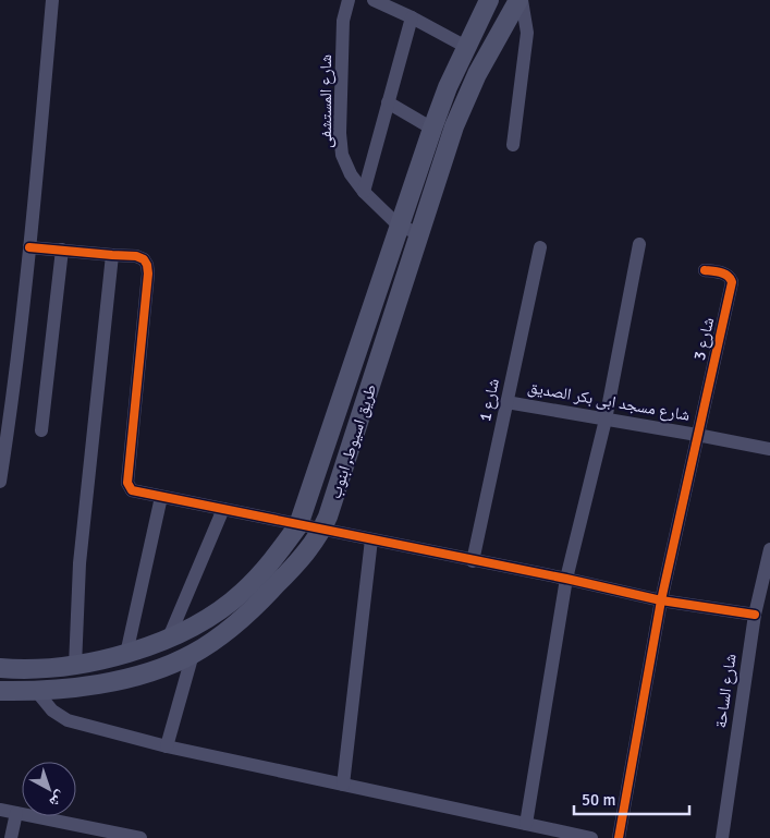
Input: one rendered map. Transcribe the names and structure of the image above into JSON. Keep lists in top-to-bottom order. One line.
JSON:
{"streets":{"main road":["طريق اسيوط, ابنوب"],"street":["شارع المستشفى","شارع 3","شارع 1","شارع مسجد ابى بكر الصديق","شارع الساحة"]},"crossings":[["شارع المستشفى","طريق اسيوط, ابنوب"],["شارع 3","شارع مسجد ابى بكر الصديق"],["شارع 1","شارع مسجد ابى بكر الصديق"]],"scale_bar":"50 m","north":"bottom right"}
